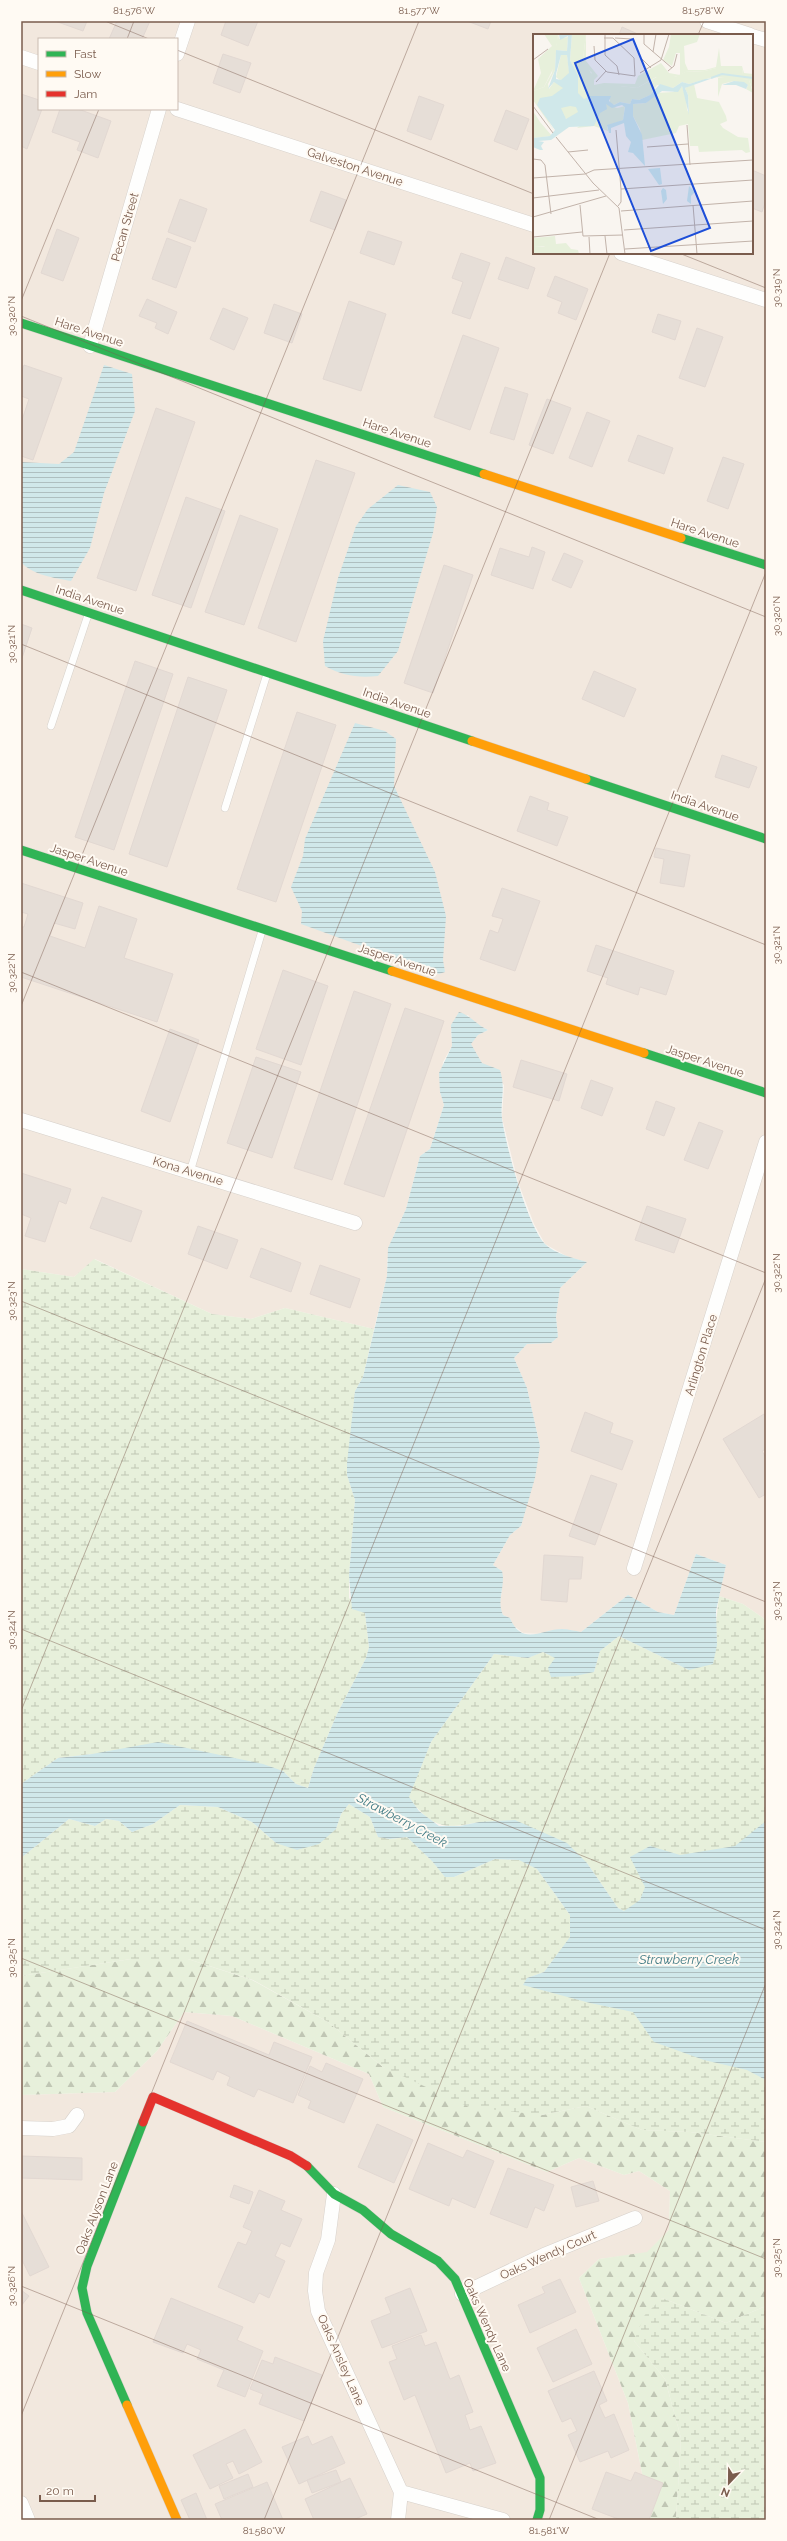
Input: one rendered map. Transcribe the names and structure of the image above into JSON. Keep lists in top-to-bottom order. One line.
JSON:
{"streets":{"street":["Galveston Avenue","Pecan Street","Hare Avenue","India Avenue","Jasper Avenue","Kona Avenue","Arlington Place","Oaks Alyson Lane","Oaks Wendy Court","Oaks Wendy Lane","Oaks Ansley Lane"]},"crossings":[["Pecan Street","Hare Avenue"],["Oaks Alyson Lane","Oaks Wendy Lane"],["Oaks Alyson Lane","Oaks Ansley Lane"],["Oaks Wendy Court","Oaks Wendy Lane"],["Oaks Wendy Lane","Oaks Ansley Lane"]],"water":["Strawberry Creek"],"legend":["Fast","Slow","Jam"],"scale_bar":"20 m","north":"bottom","coordinates":["81.576°W","81.577°W","81.578°W","30.319°N","30.320°N","30.321°N","30.322°N","30.323°N","30.324°N","30.325°N","30.326°N","81.580°W","81.581°W"]}
